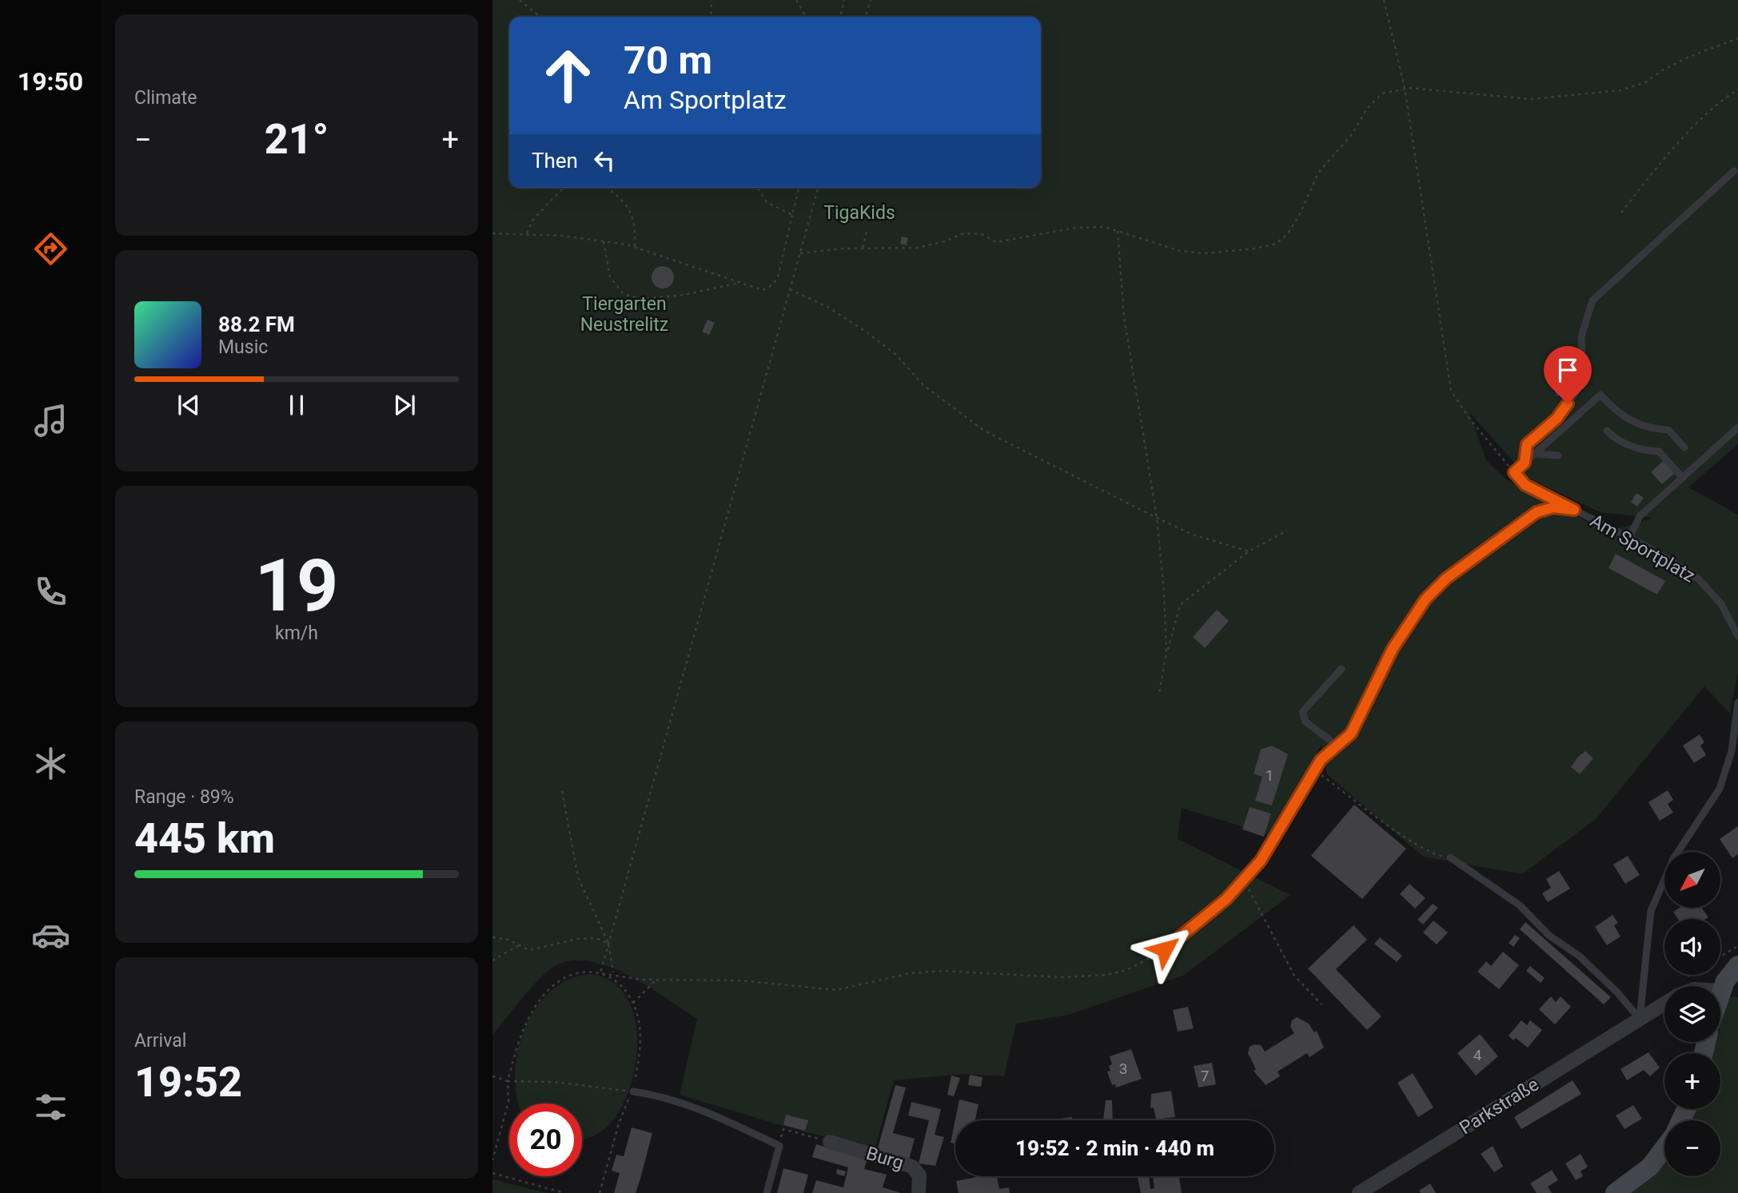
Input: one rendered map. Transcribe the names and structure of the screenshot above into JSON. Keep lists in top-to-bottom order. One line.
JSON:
{"streets":{"street":["Parkstraße","Burg"],"lane":["Am Sportplatz"]},"parks":["TigaKids","Tiergarten Neustrelitz"],"house_numbers":["1","4","3","7"],"north":"bottom left","page":{"tabs":"19:50","tile":["Climate",["19","km/h"],["Range · 89%","445 km"],["Arrival","19:52"]],"turn":["70 m","Am Sportplatz"],"heat":["−","21°","+"],"then":"Then","song":["88.2 FM","Music"],"map_buttons":["+","−"],"limit":"20","trip":"19:52 · 2 min · 440 m"}}
